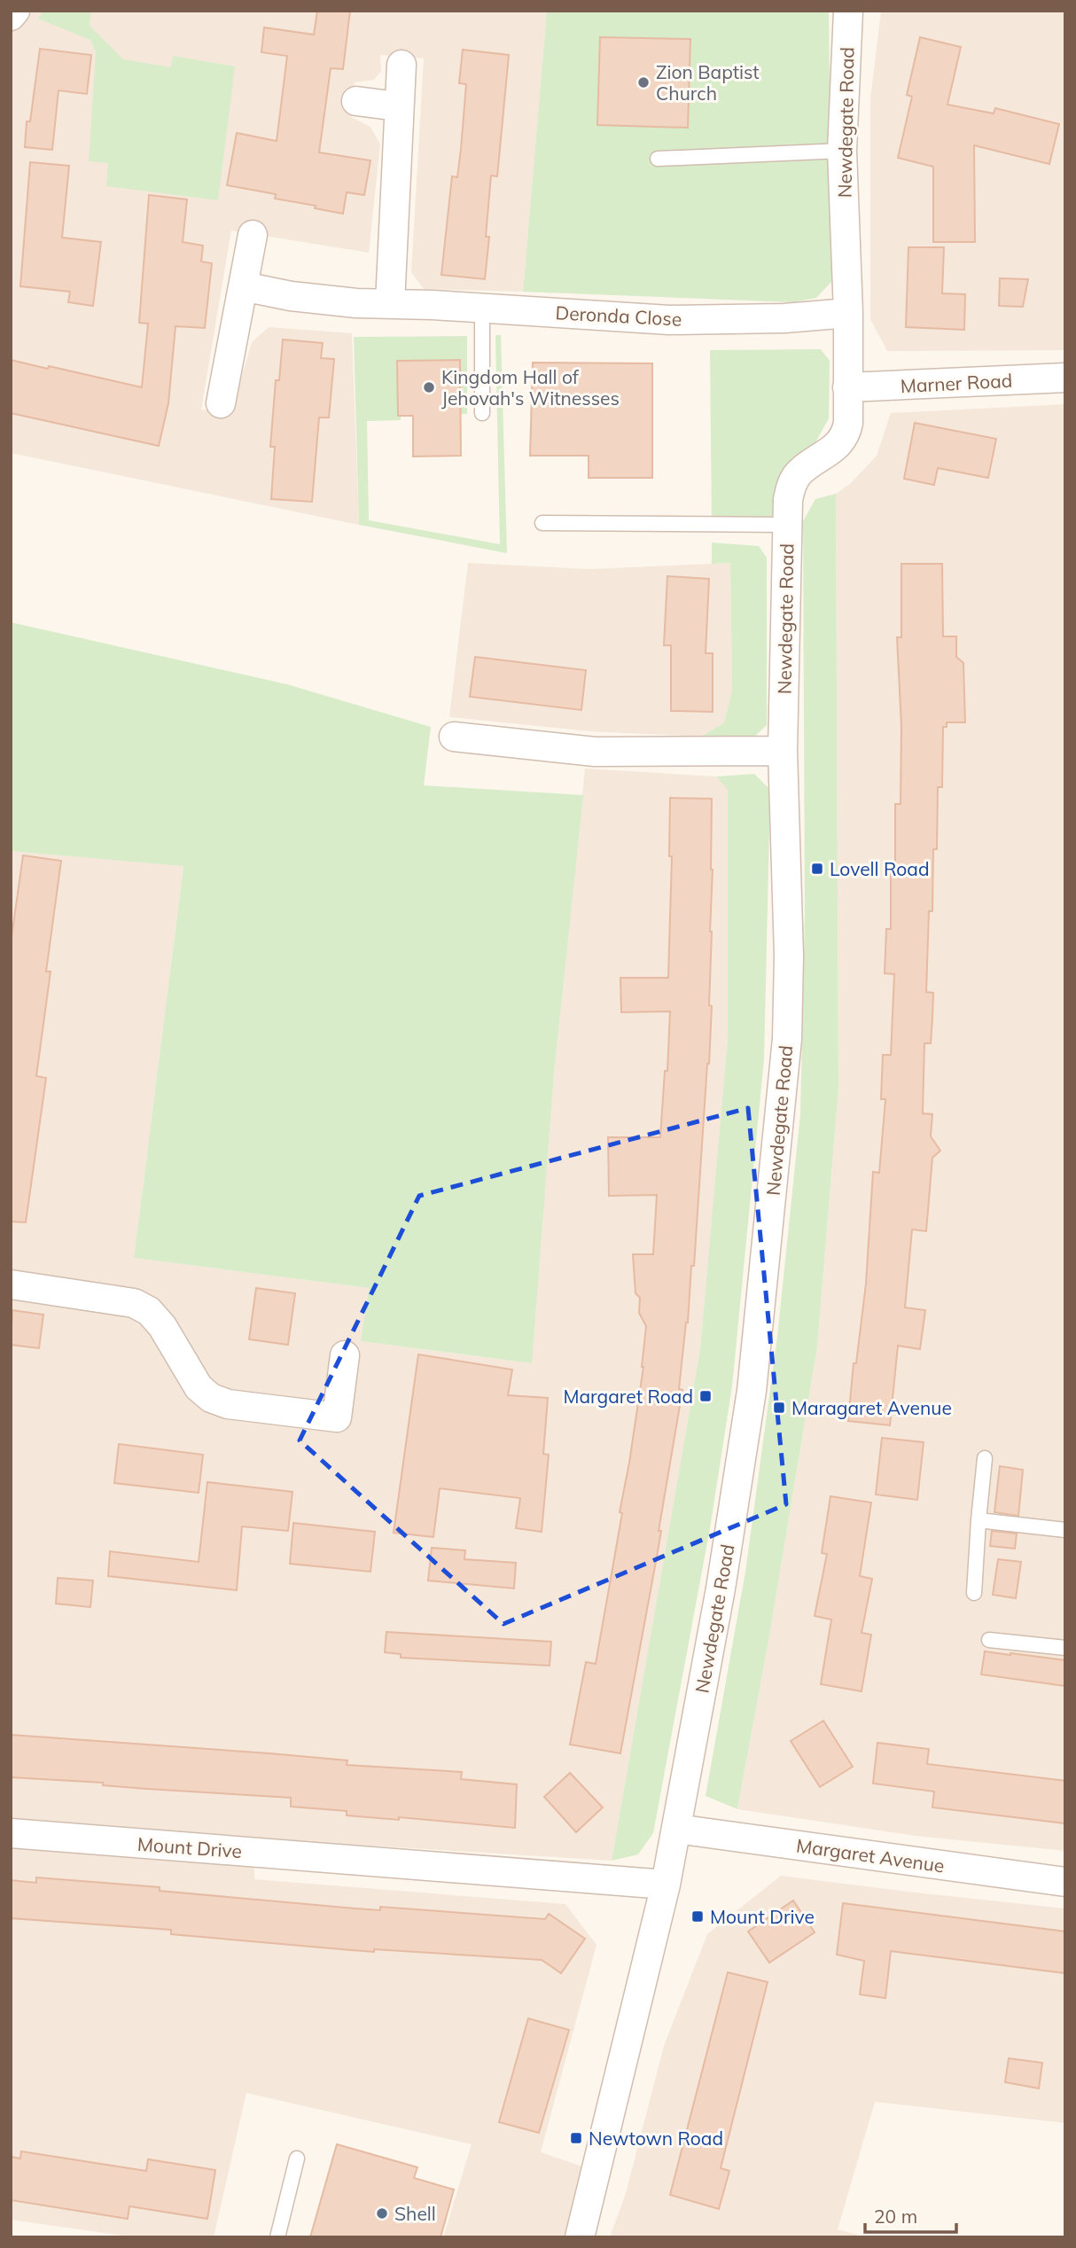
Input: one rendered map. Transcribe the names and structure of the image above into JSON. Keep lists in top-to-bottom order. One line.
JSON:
{"streets":{"street":["Newdegate Road","Deronda Close","Marner Road","Mount Drive","Margaret Avenue"]},"crossings":[["Newdegate Road","Deronda Close"],["Newdegate Road","Marner Road"],["Newdegate Road","Mount Drive"],["Newdegate Road","Margaret Avenue"]],"places":{"other":["Zion Baptist Church","Kingdom Hall of Jehovah's Witnesses","Shell"],"transit":["Lovell Road","Margaret Road","Maragaret Avenue","Mount Drive","Newtown Road"]},"scale_bar":"20 m"}
